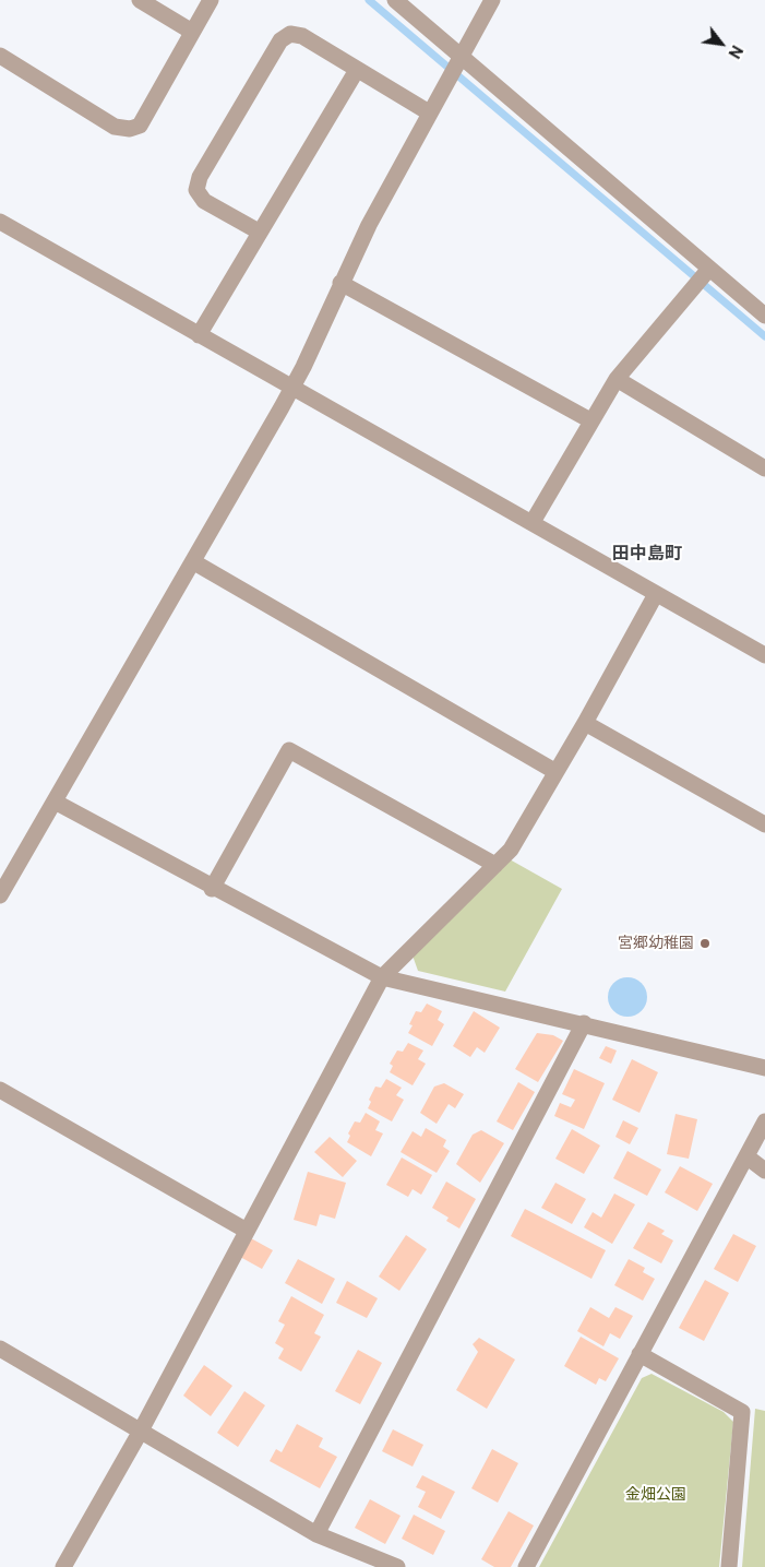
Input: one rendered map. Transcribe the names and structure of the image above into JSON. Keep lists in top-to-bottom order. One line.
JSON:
{"districts":["田中島町"],"parks":["金畑公園"],"places":["宮郷幼稚園"],"north":"bottom right"}
